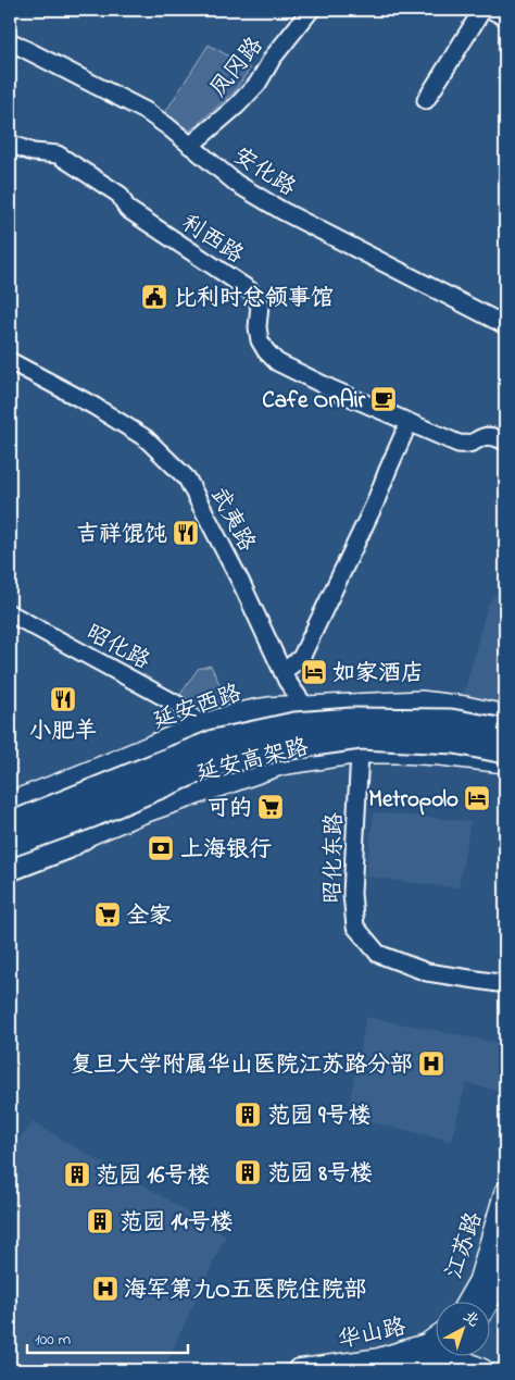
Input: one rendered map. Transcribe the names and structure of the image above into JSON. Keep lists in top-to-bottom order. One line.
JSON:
{"streets":{"highway":["延安高架路"],"main road":["延安西路","江苏路","华山路"],"street":["凤冈路","安化路","利西路","武夷路","昭化路","昭化东路"]},"crossings":[["凤冈路","安化路"],["武夷路","延安西路"],["武夷路","昭化东路"],["昭化路","延安西路"]],"places":{"public building":["比利时总领事馆"],"cafe":["Cafe OnAir"],"restaurant":["吉祥馄饨","小肥羊"],"hotel":["如家酒店","Metropolo"],"supermarket":["可的","全家"],"bank":["上海银行"],"hospital":["复旦大学附属华山医院江苏路分部","海军第九O五医院住院部"],"building":["范园 9号楼","范园 8号楼","范园 16号楼","范园 14号楼"]},"scale_bar":"100 m","north":"top right"}
